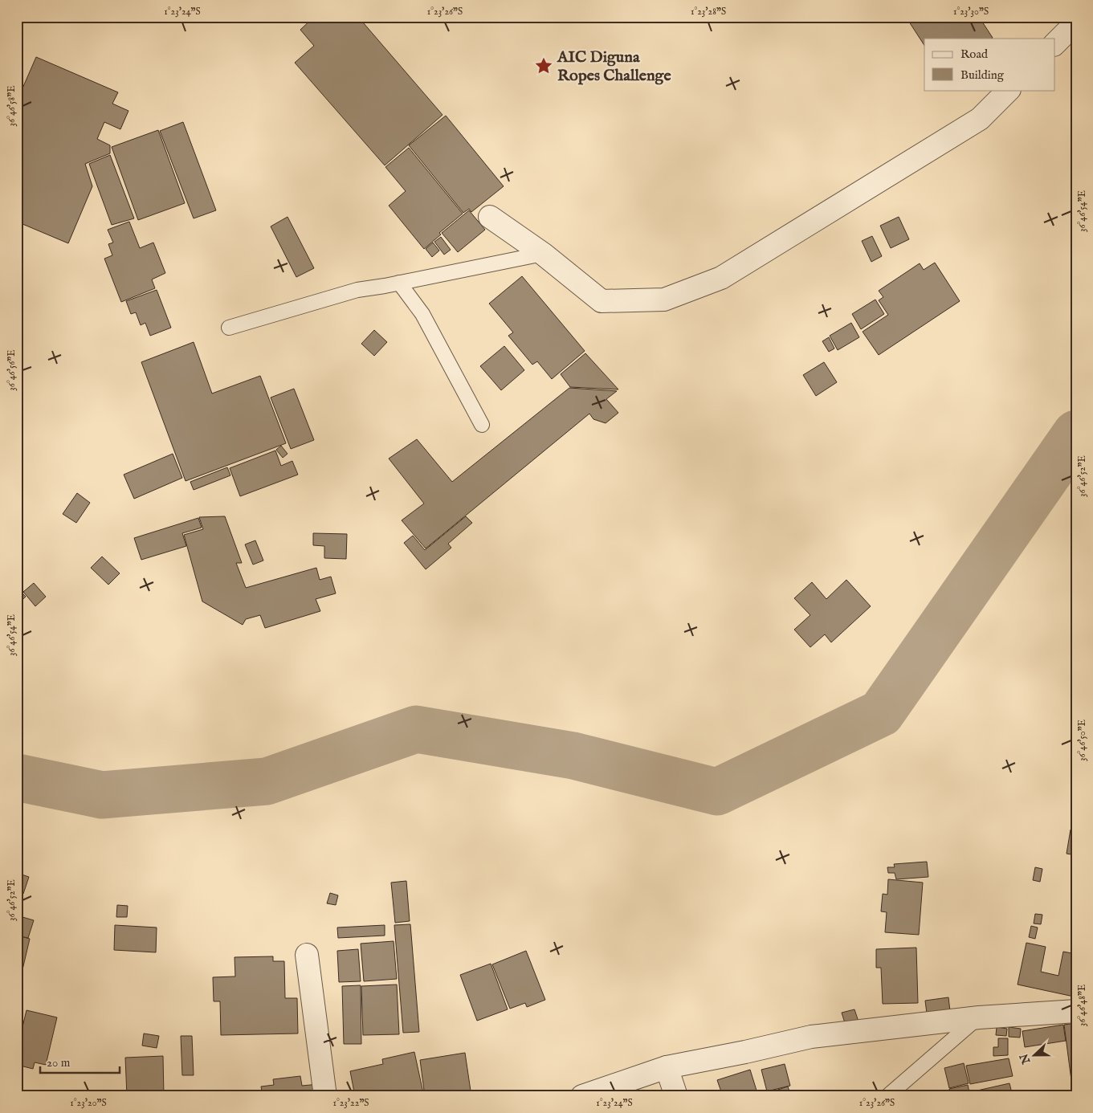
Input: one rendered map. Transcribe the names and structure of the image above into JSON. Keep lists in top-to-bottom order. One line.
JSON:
{"places":{"place":["AIC Diguna Ropes Challenge"]},"legend":["Road","Building"],"scale_bar":"20 m","north":"left","coordinates":["1°23'24\"S","1°23'26\"S","1°23'28\"S","1°23'30\"S","36°46'58\"E","36°46'54\"E","36°46'56\"E","36°46'52\"E","36°46'50\"E","36°46'48\"E","1°23'20\"S","1°23'22\"S"]}
